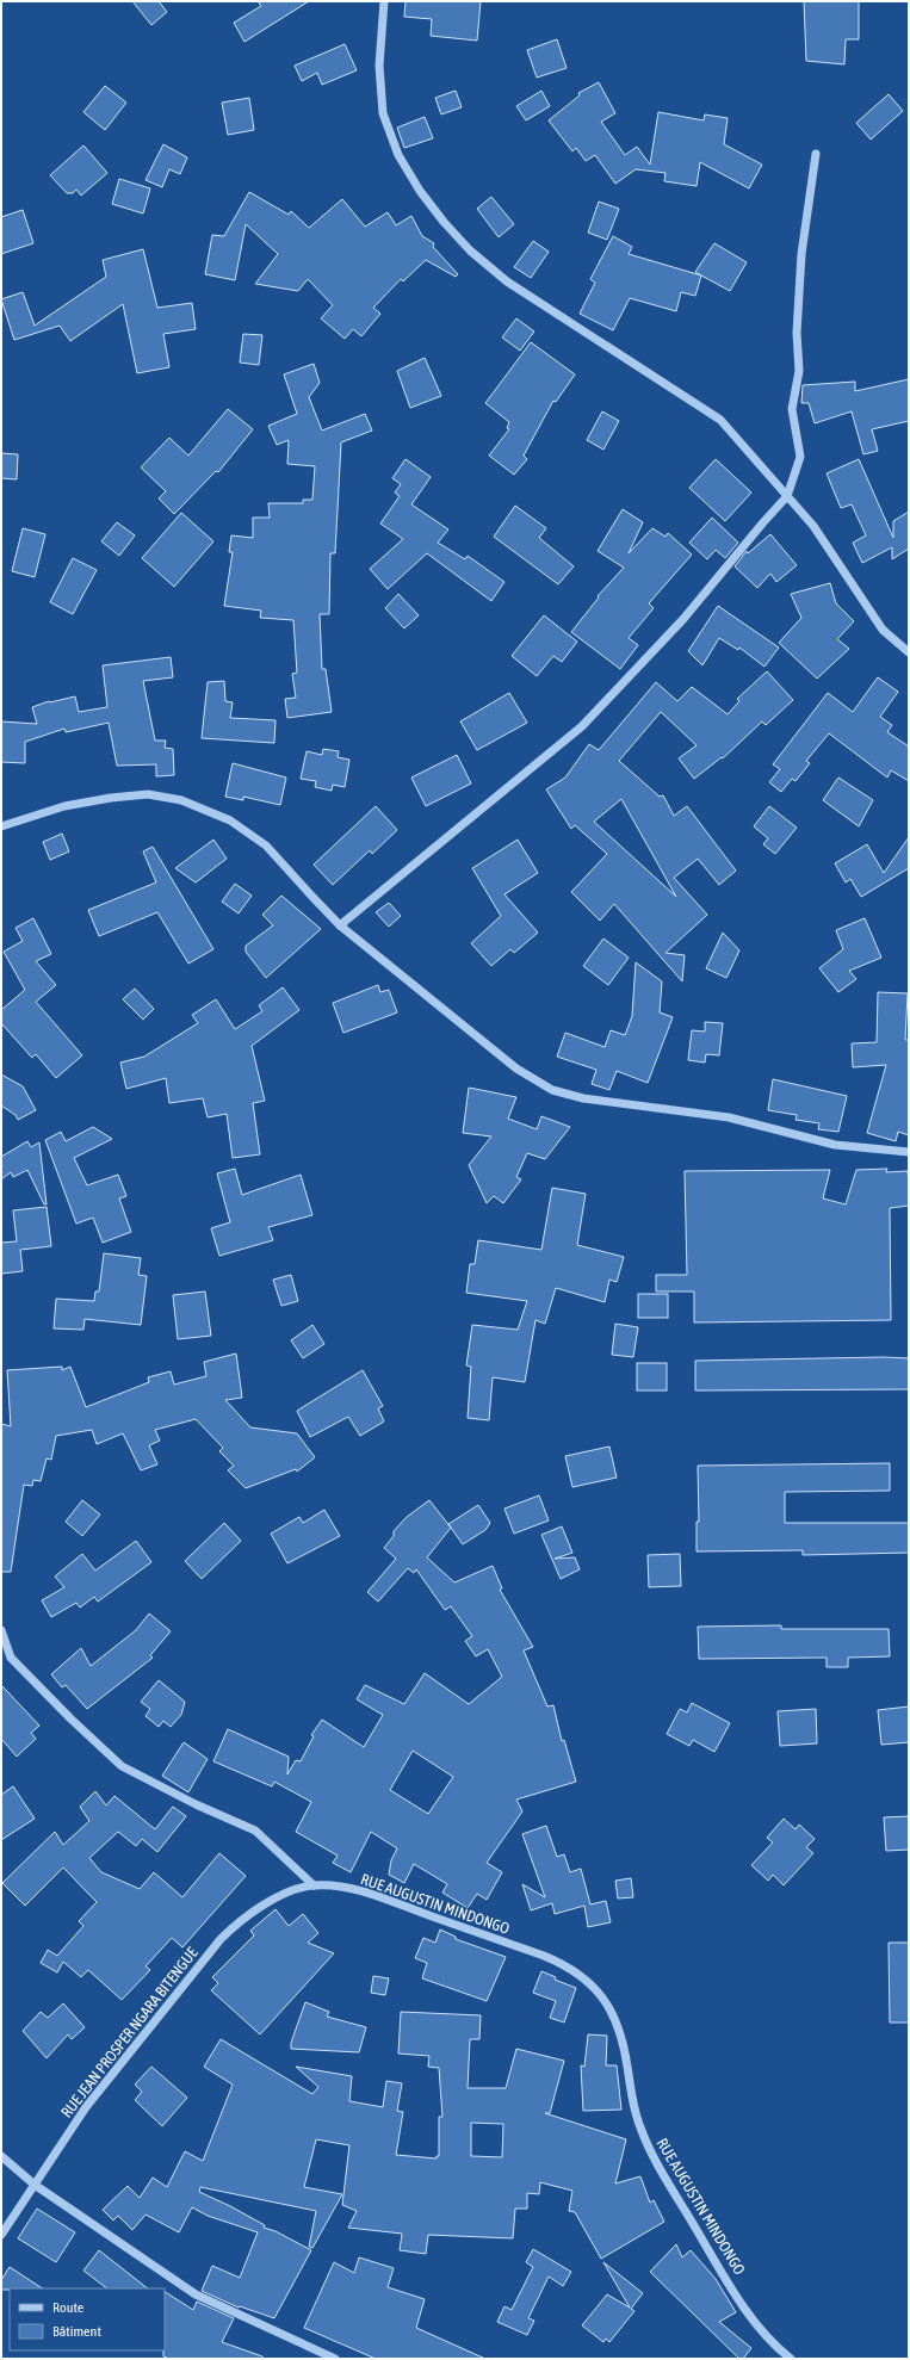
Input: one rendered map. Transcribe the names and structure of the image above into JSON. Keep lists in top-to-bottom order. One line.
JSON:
{"streets":{"street":["RUE AUGUSTIN MINDONGO","RUE JEAN PROSPER NGARA BITENGUE"]},"crossings":[["RUE AUGUSTIN MINDONGO","RUE JEAN PROSPER NGARA BITENGUE"]],"legend":["Route","Bâtiment"]}
